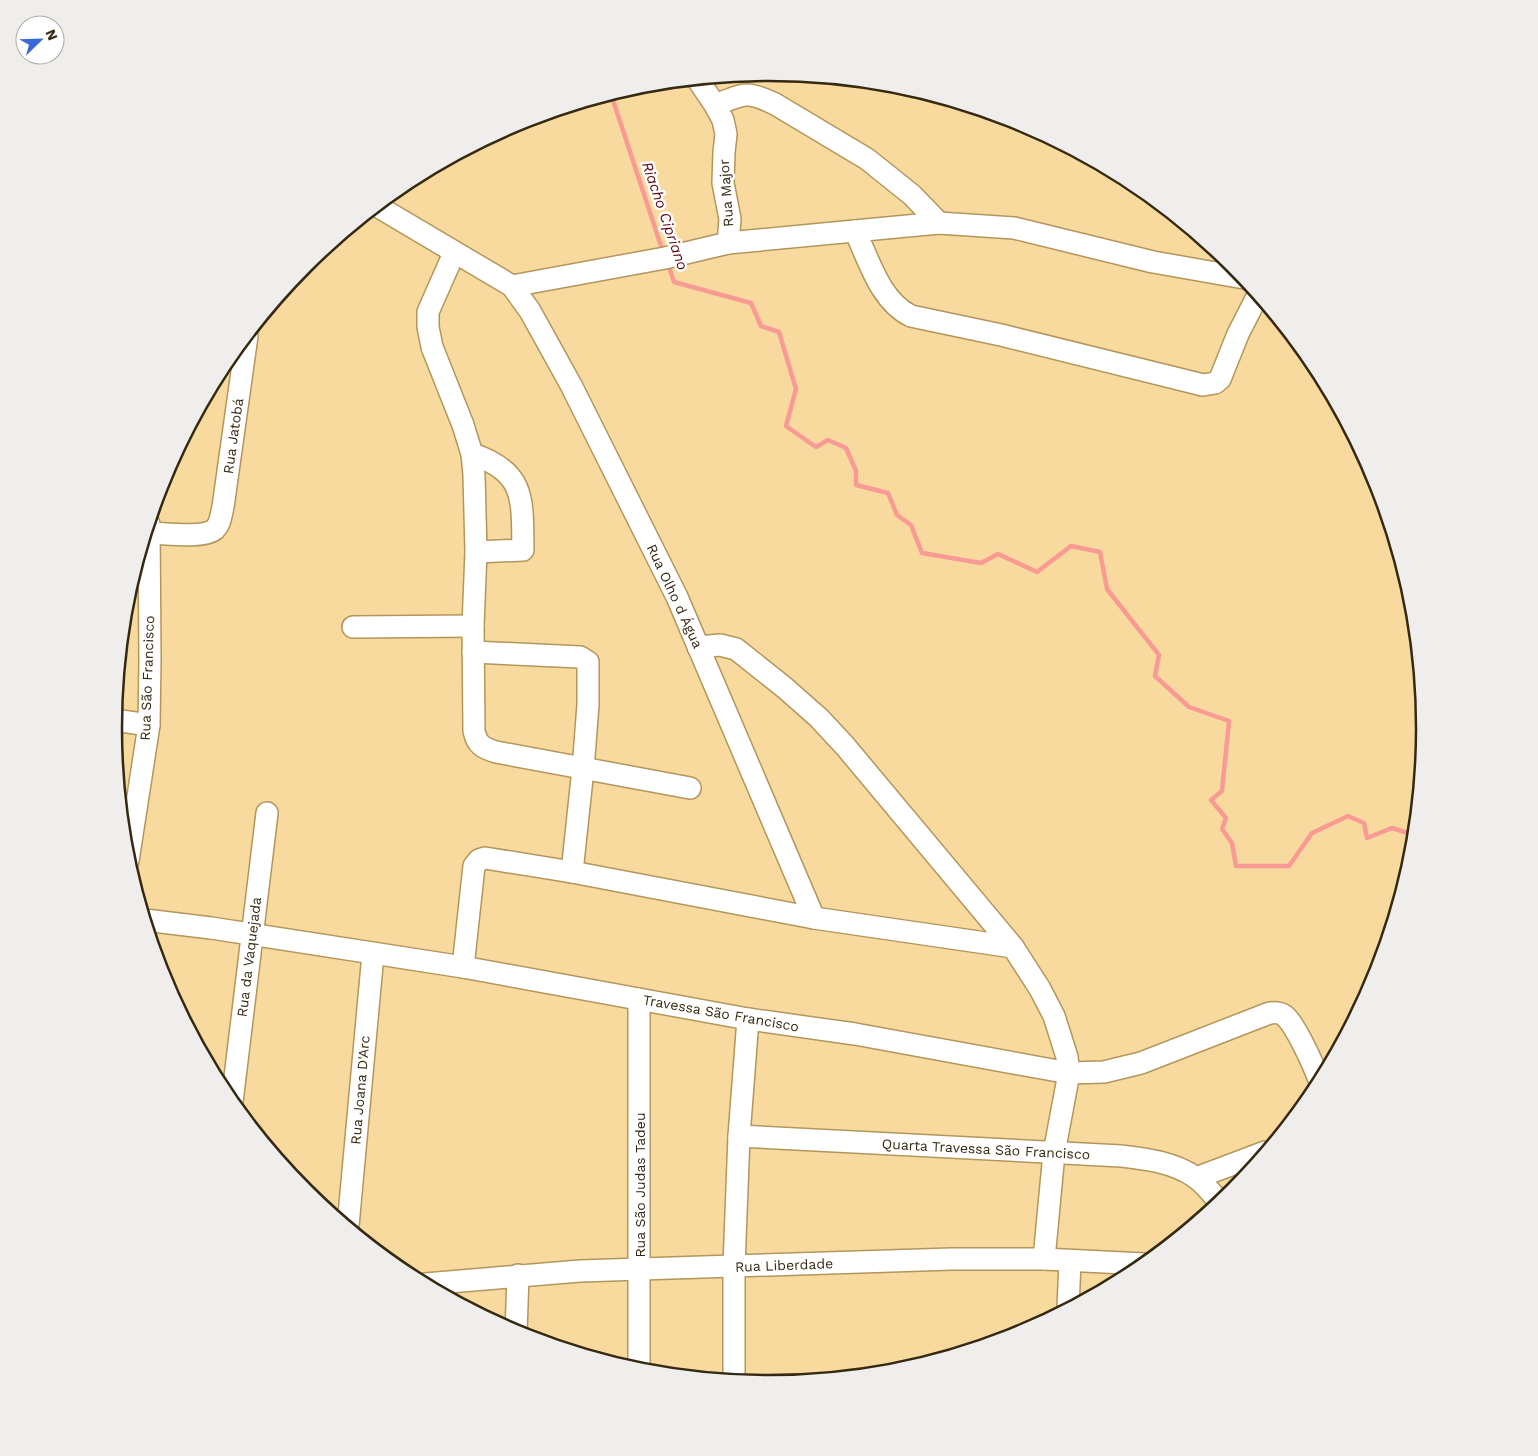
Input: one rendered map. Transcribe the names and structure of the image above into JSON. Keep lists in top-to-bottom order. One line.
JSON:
{"streets":{"street":["Rua Major","Rua Jatobá","Rua Olho d Água","Rua São Francisco","Rua da Vaquejada","Travessa São Francisco","Rua Joana D'Arc","Quarta Travessa São Francisco","Rua São Judas Tadeu","Rua Liberdade"]},"crossings":[["Rua Major","Rua Olho d Água"],["Rua da Vaquejada","Travessa São Francisco"],["Travessa São Francisco","Rua Joana D'Arc"],["Travessa São Francisco","Rua São Judas Tadeu"],["Rua São Judas Tadeu","Rua Liberdade"]],"water":["Riacho Cipriano"],"north":"top right"}
